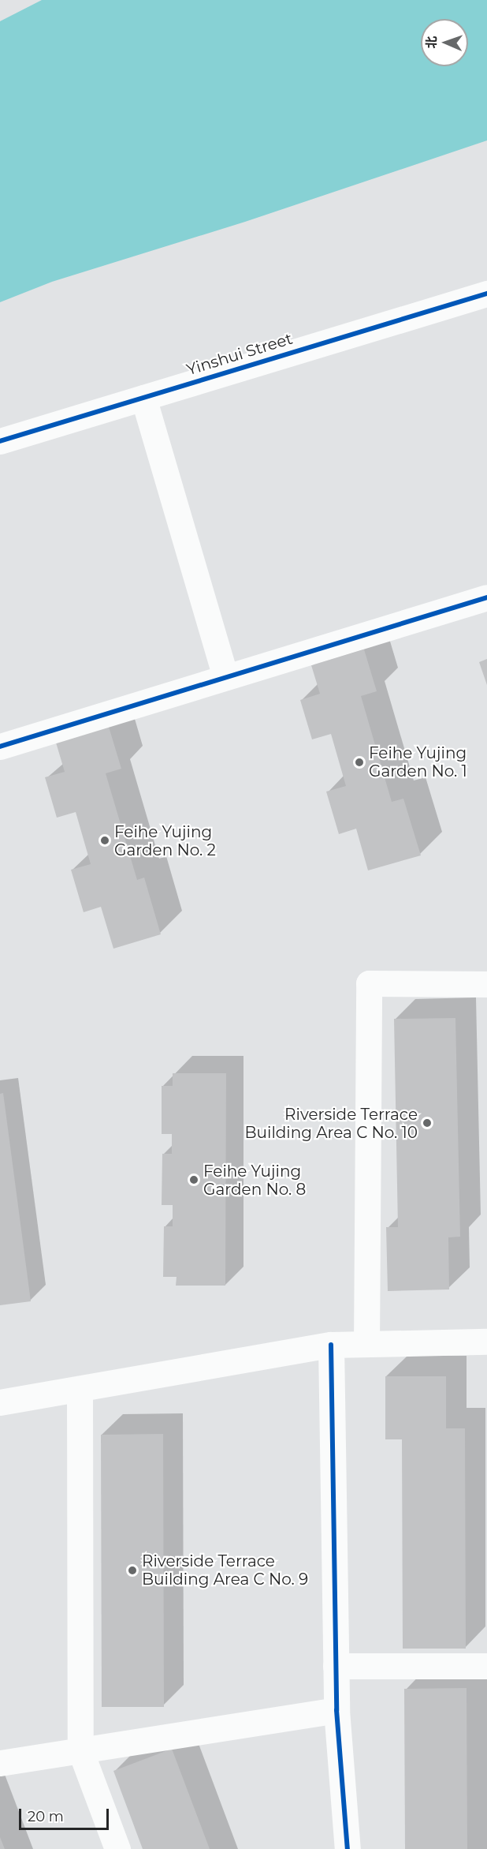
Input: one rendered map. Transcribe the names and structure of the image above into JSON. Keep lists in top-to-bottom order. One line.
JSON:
{"streets":{"street":["Yinshui Street"]},"places":["Feihe Yujing Garden No. 1","Feihe Yujing Garden No. 2","Riverside Terrace Building Area C No. 10","Feihe Yujing Garden No. 8","Riverside Terrace Building Area C No. 9"],"scale_bar":"20 m","north":"left"}
